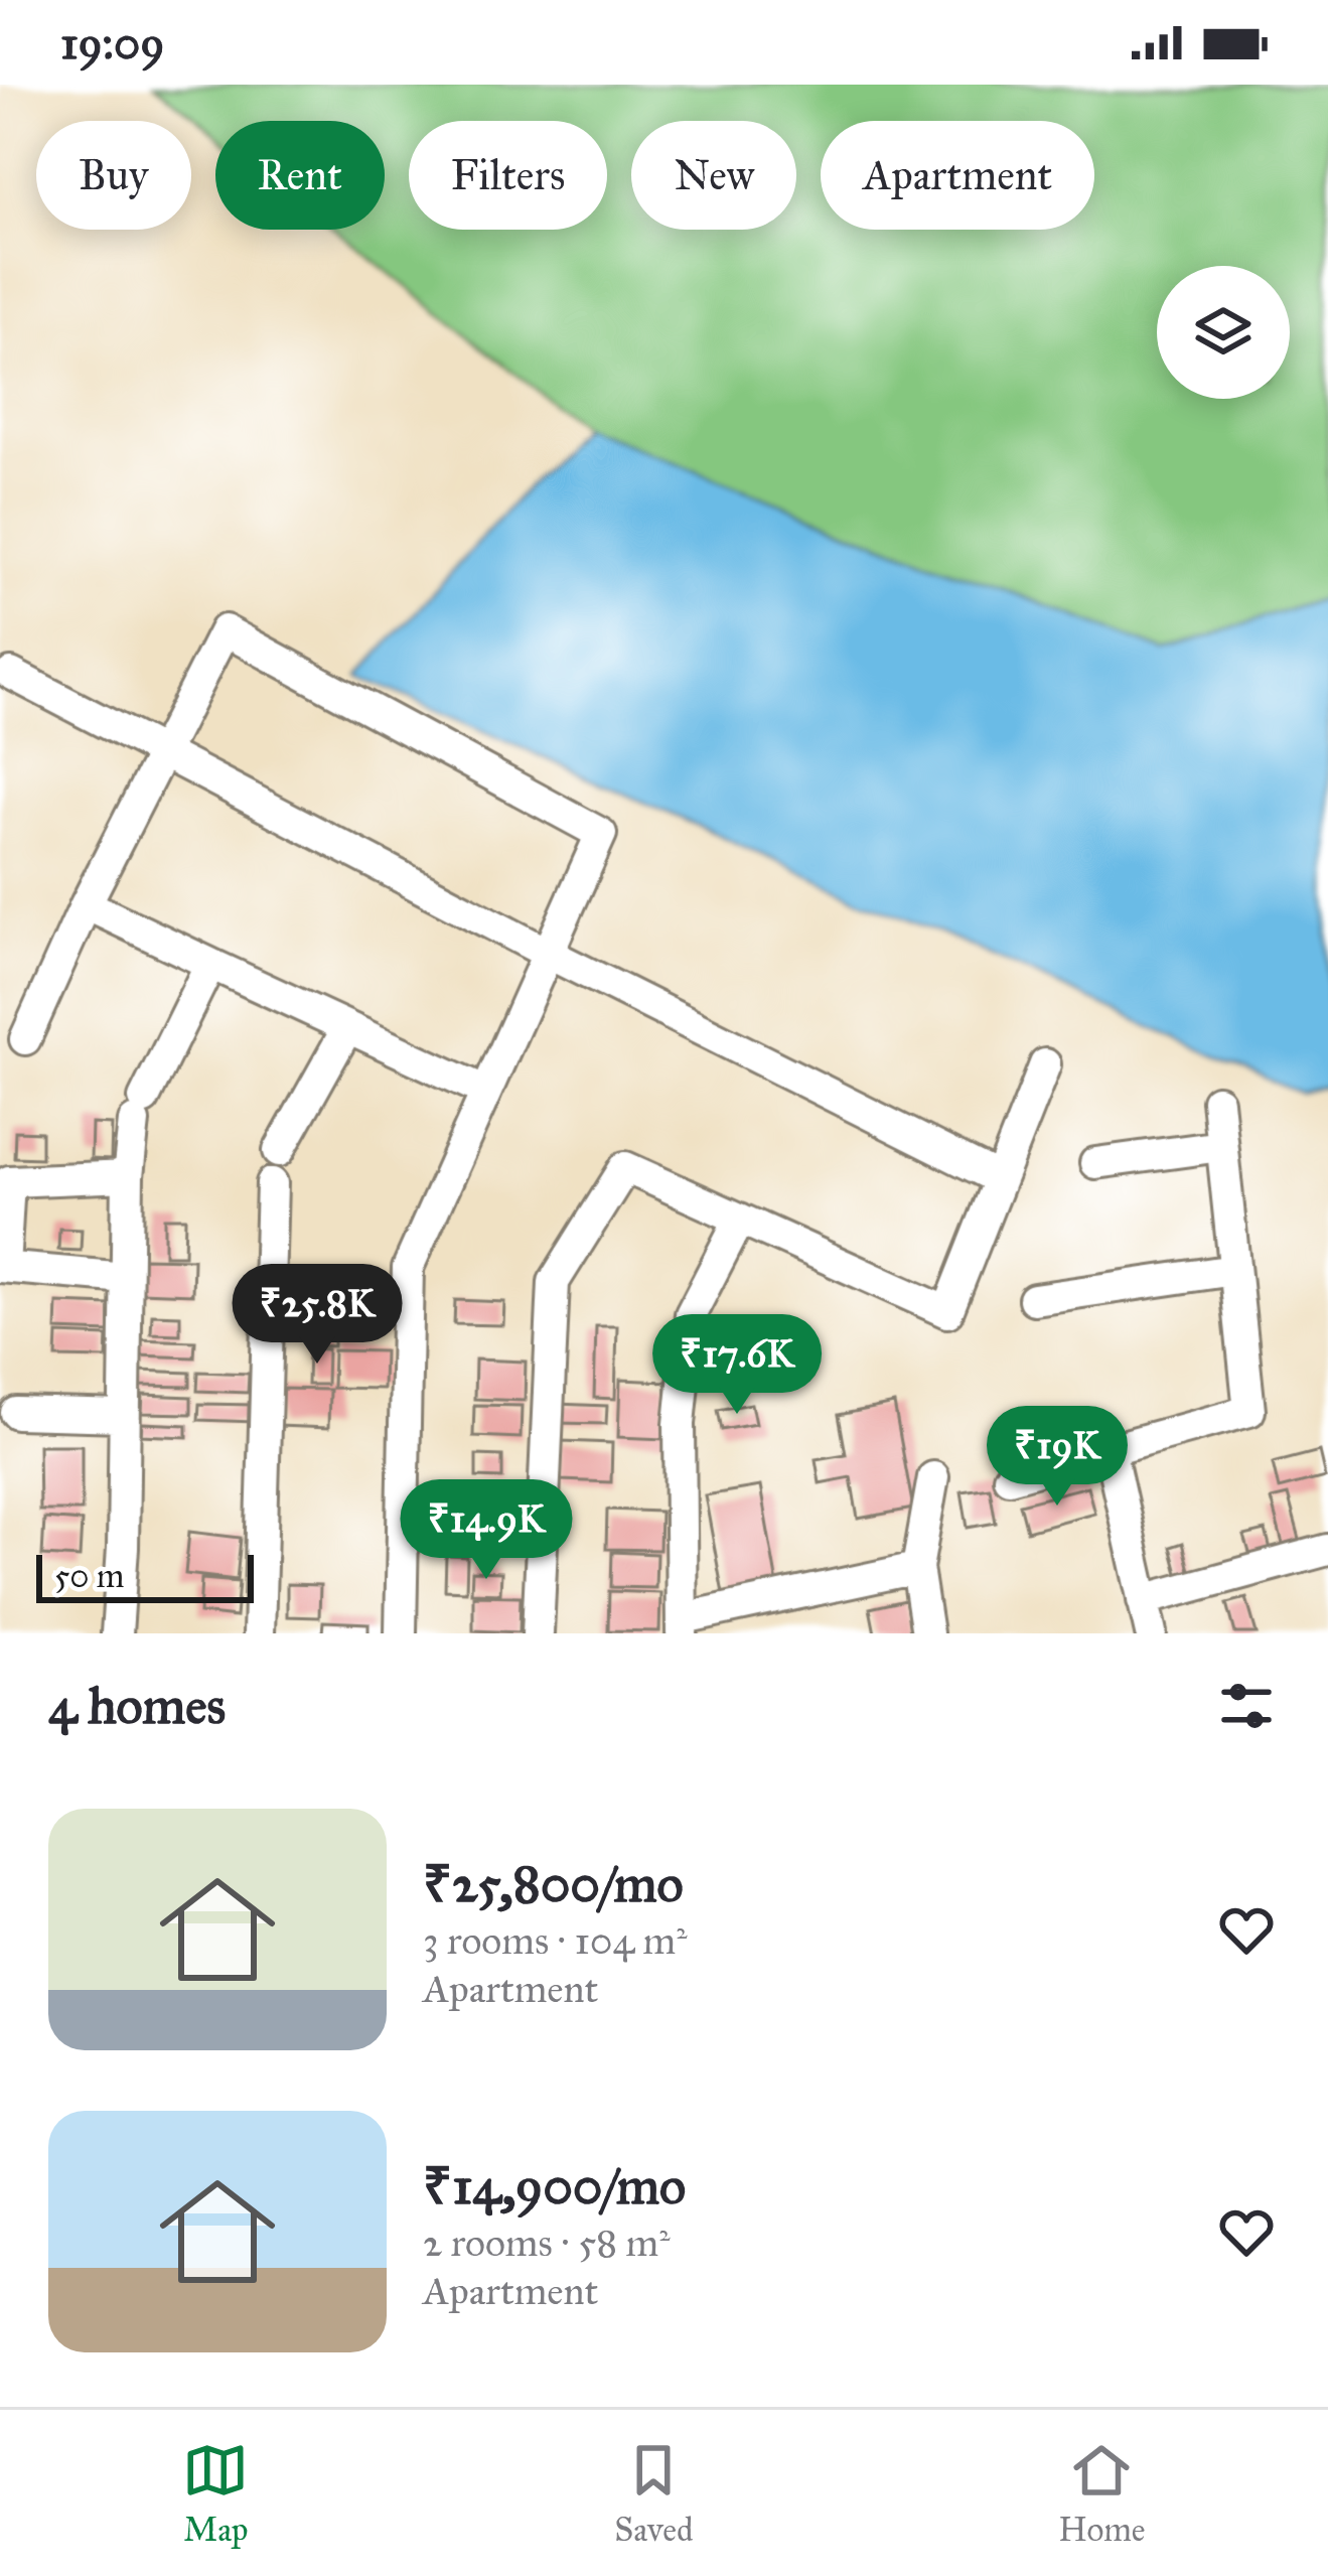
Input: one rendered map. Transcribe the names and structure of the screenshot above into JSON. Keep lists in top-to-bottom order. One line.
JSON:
{"scale_bar":"50 m","page":{"status":"19:09","chip":["Buy","Rent","Filters","New","Apartment"],"price":["₹25.8K","₹17.6K","₹19K","₹14.9K"],"scale":"50 m","heading":"4 homes","list":[{"name":"₹25,800/mo","note":"3 rooms · 104 m² · Apartment"},{"name":"₹14,900/mo","note":"2 rooms · 58 m² · Apartment"}],"tabs":["Map","Saved","Home"]}}
